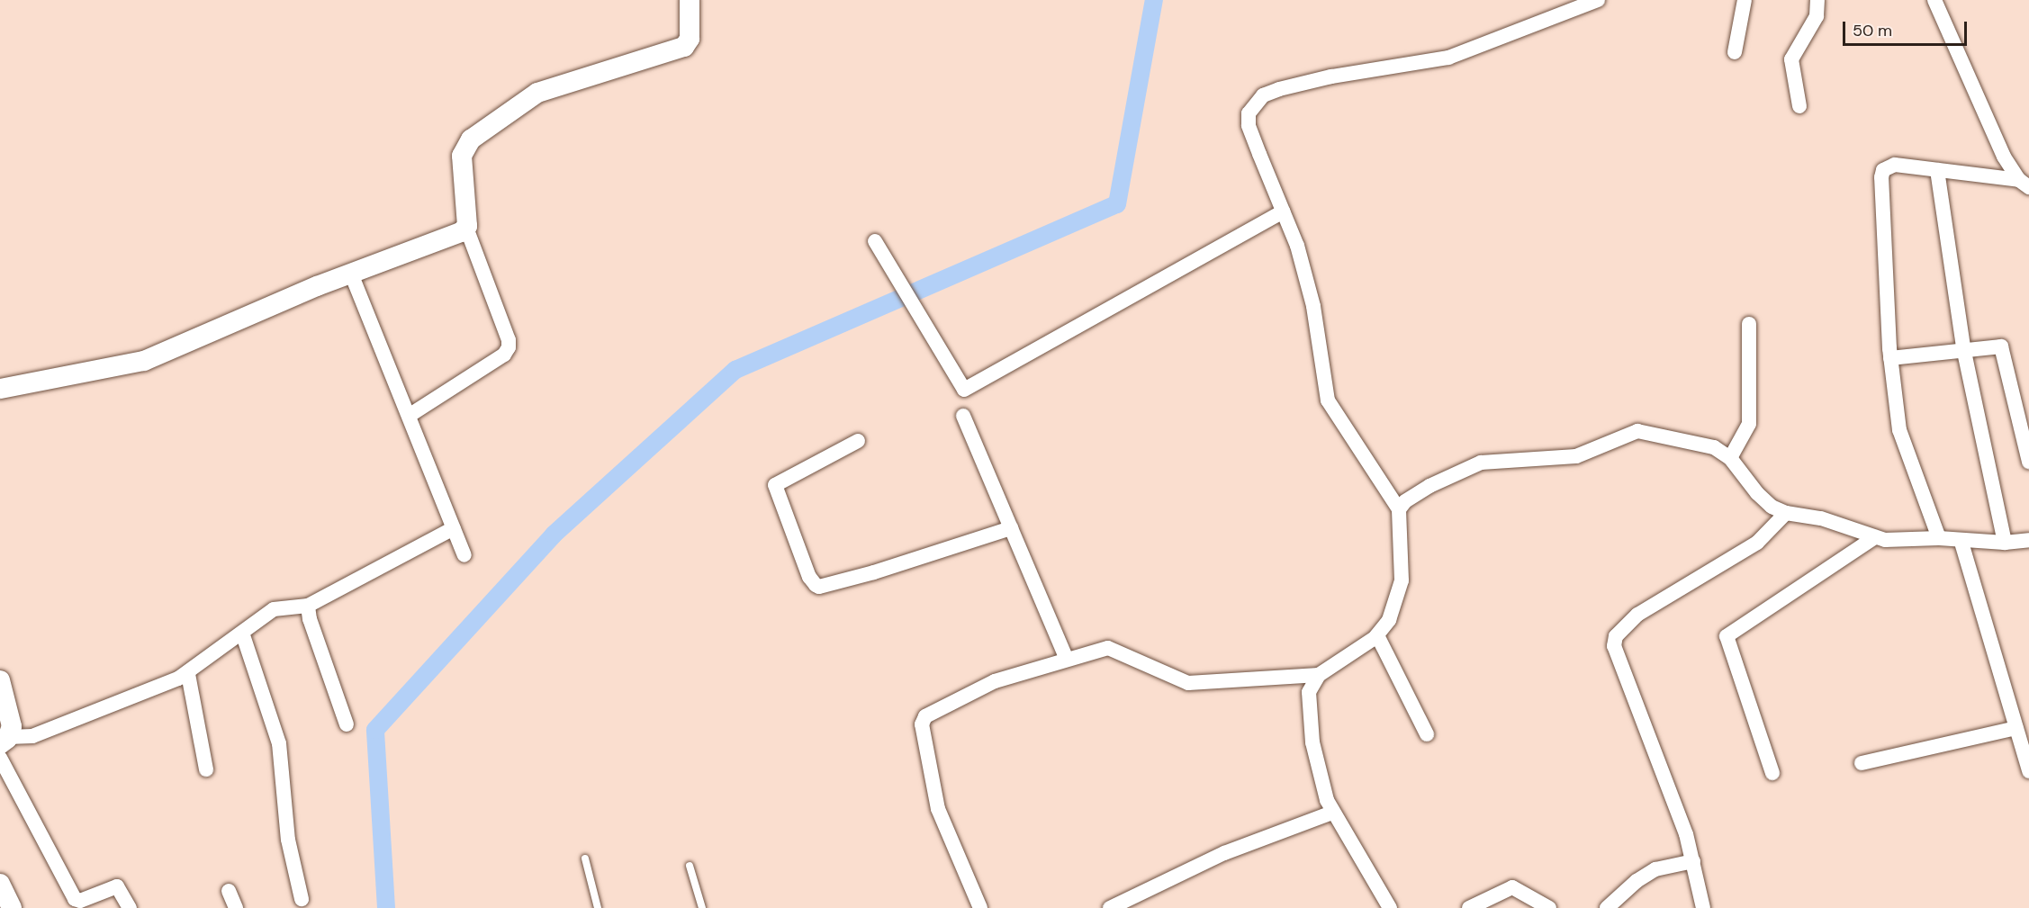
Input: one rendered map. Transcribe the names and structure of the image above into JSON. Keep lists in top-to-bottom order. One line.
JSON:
{"scale_bar":"50 m"}
